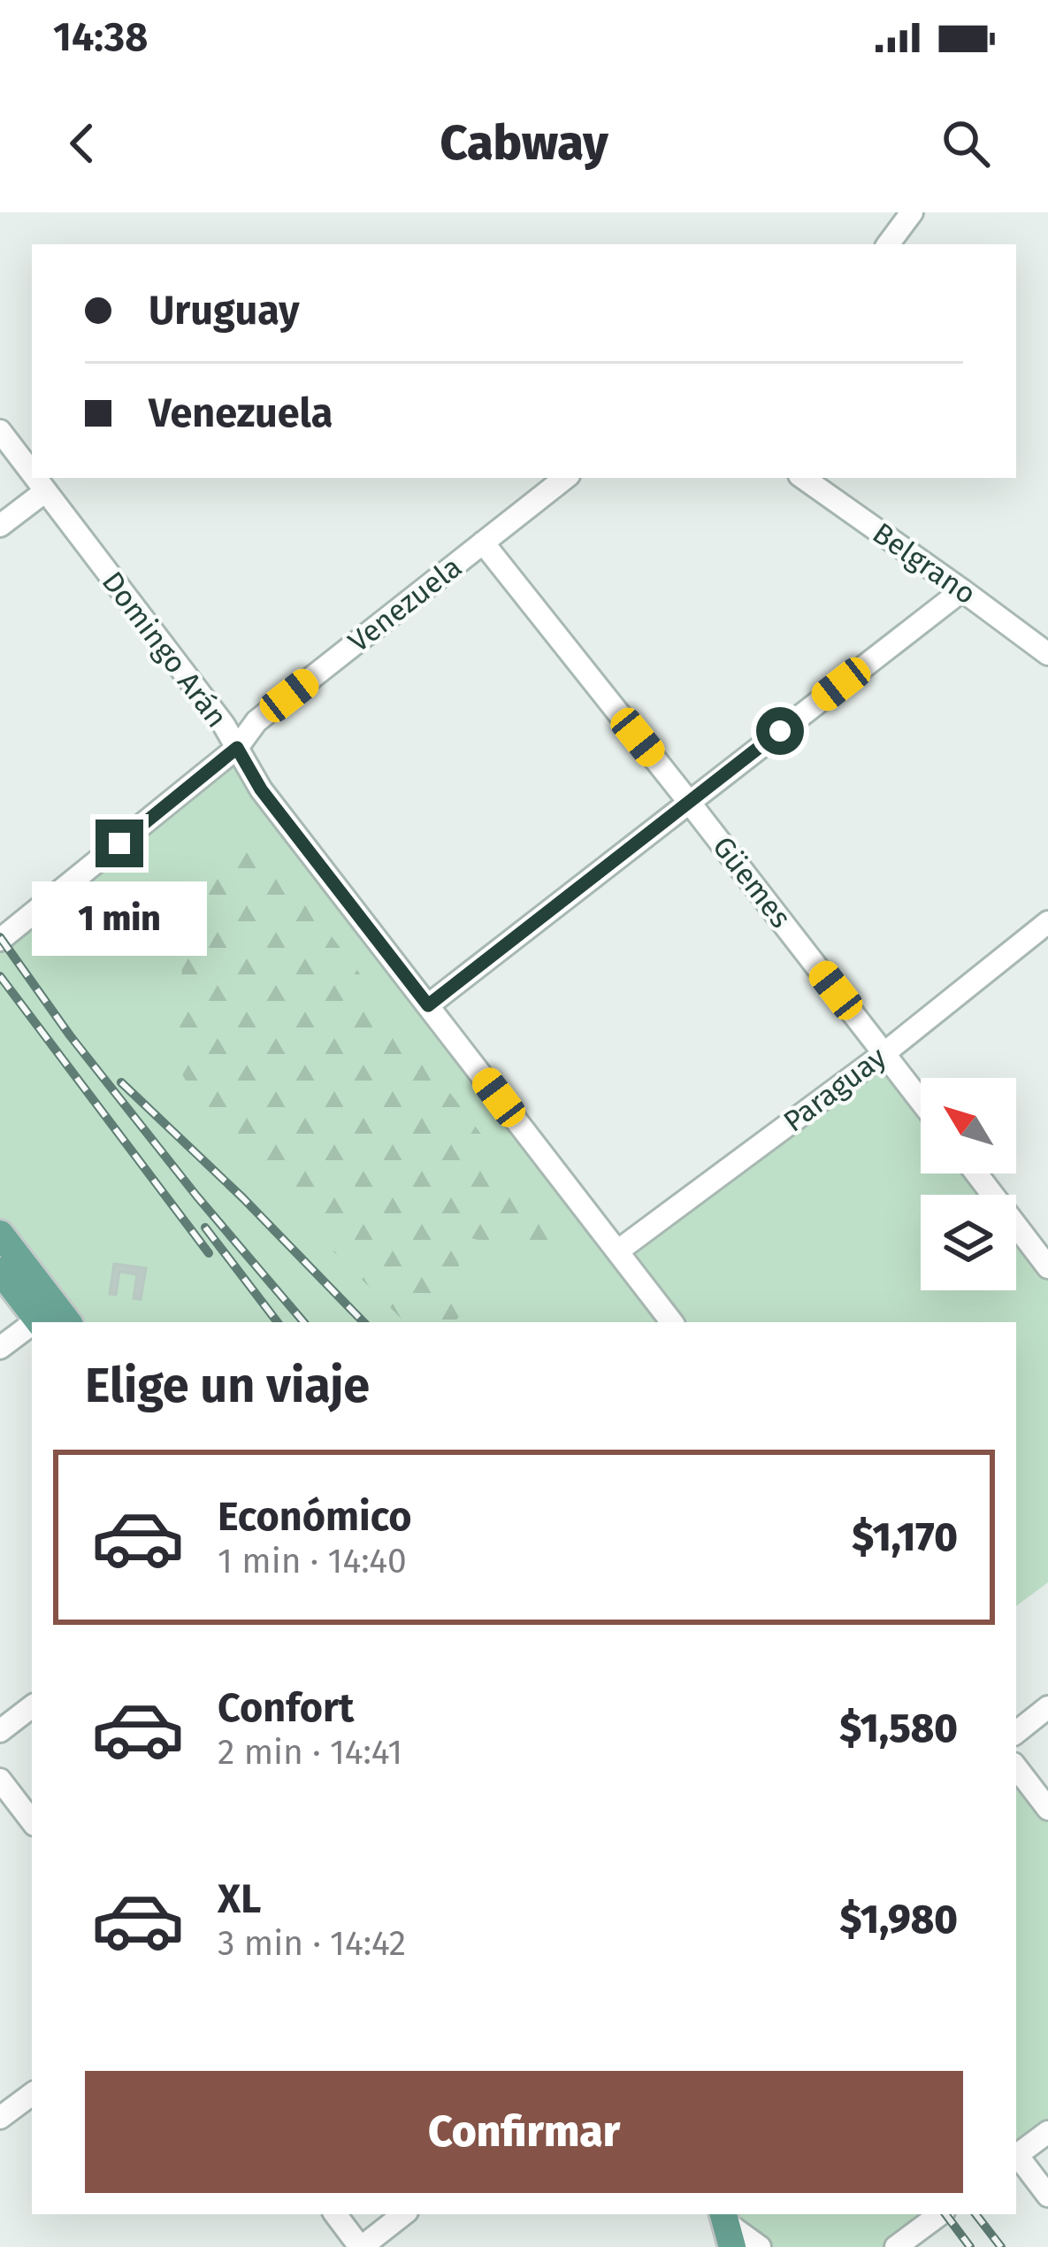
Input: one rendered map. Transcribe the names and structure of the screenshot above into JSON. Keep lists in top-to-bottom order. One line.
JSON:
{"streets":{"street":["Belgrano","Venezuela","Domingo Arán","Güemes","Paraguay"]},"crossings":[["Venezuela","Domingo Arán"],["Venezuela","Güemes"],["Domingo Arán","Paraguay"],["Güemes","Paraguay"]],"north":"top left","page":{"status":"14:38","header":"Cabway","banner":["Uruguay","Venezuela"],"bubble":"1 min","heading":"Elige un viaje","list":[{"name":"Económico","note":"1 min · 14:40","value":"$1,170"},{"name":"Confort","note":"2 min · 14:41","value":"$1,580"},{"name":"XL","note":"3 min · 14:42","value":"$1,980"}],"buttons":"Confirmar"}}
